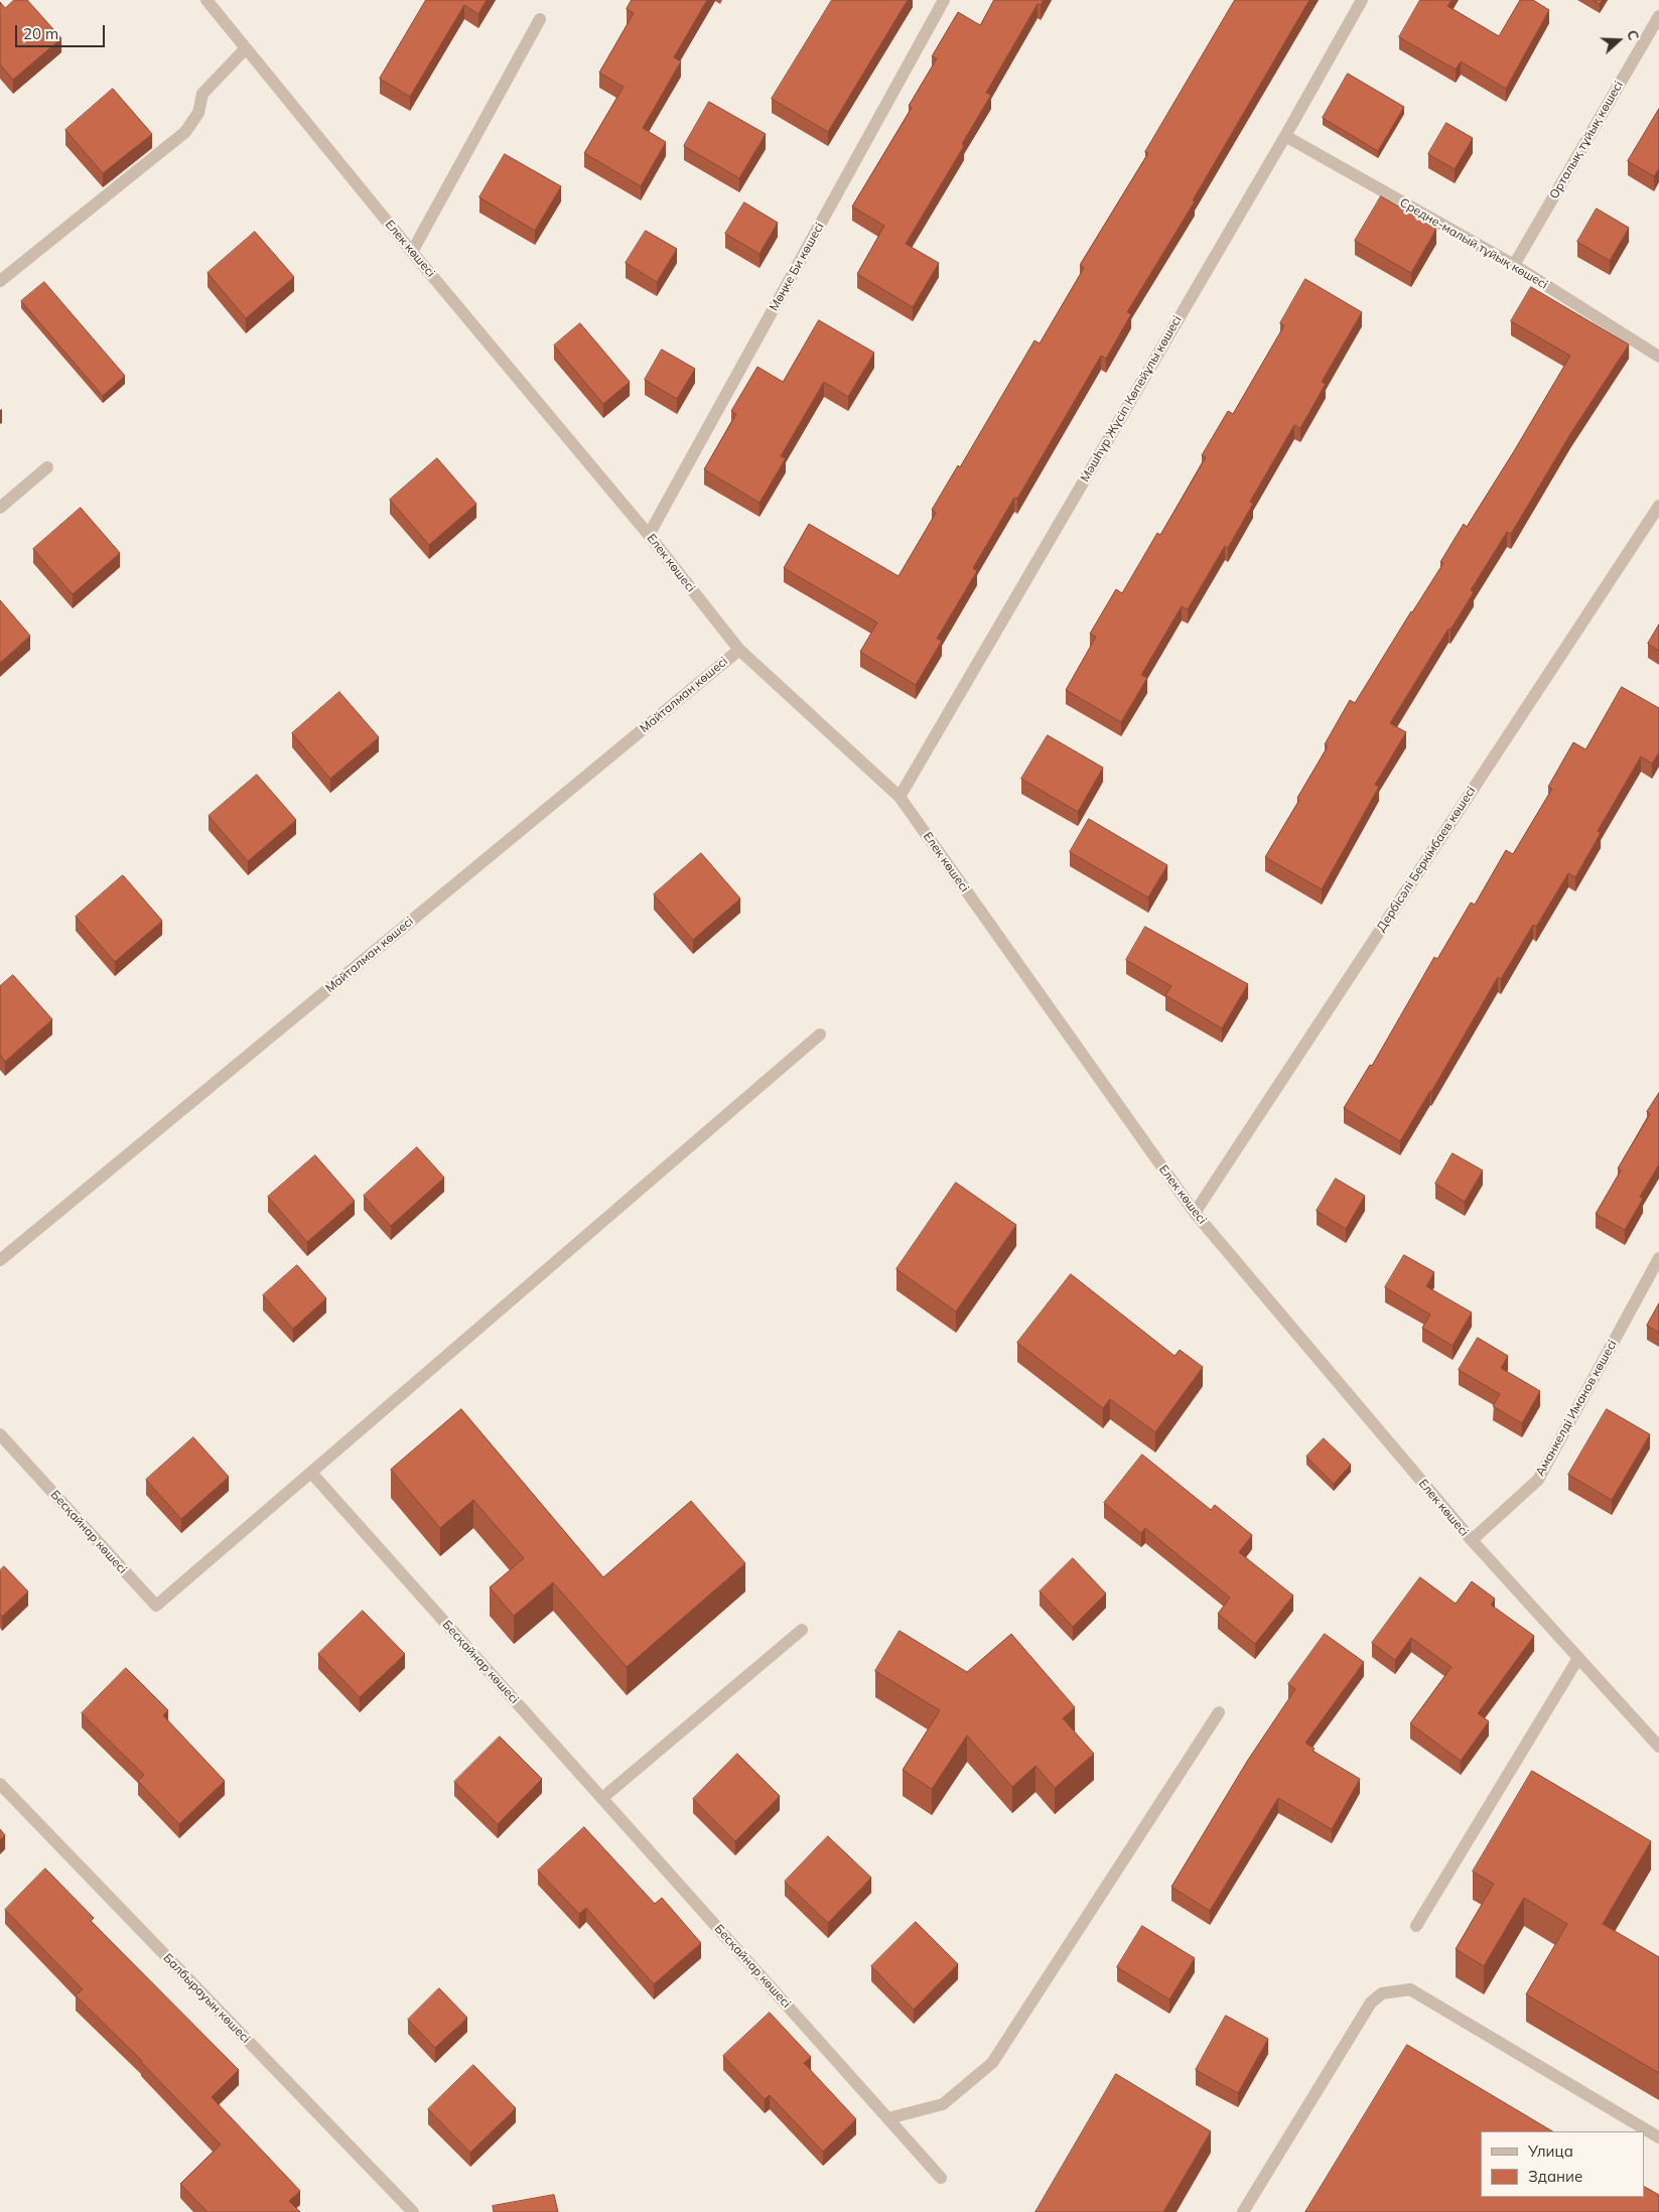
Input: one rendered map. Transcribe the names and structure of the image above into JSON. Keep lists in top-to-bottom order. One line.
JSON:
{"streets":{"street":["Орталық тұйық көшесі","Средне-малый тұйық көшесі","Елек көшесі","Мөңке Би көшесі","Мәшһүр Жүсіп Көпейұлы көшесі","Майталман көшесі","Дербісәлі Беркімбаев көшесі","Аманкелді Иманов көшесі","Бесқайнар көшесі","Балбырауын көшесі"]},"crossings":[["Орталық тұйық көшесі","Средне-малый тұйық көшесі"],["Средне-малый тұйық көшесі","Мәшһүр Жүсіп Көпейұлы көшесі"],["Елек көшесі","Мөңке Би көшесі"],["Елек көшесі","Мәшһүр Жүсіп Көпейұлы көшесі"],["Елек көшесі","Майталман көшесі"],["Елек көшесі","Дербісәлі Беркімбаев көшесі"],["Елек көшесі","Аманкелді Иманов көшесі"]],"legend":["Улица","Здание"],"scale_bar":"20 m","north":"right"}
